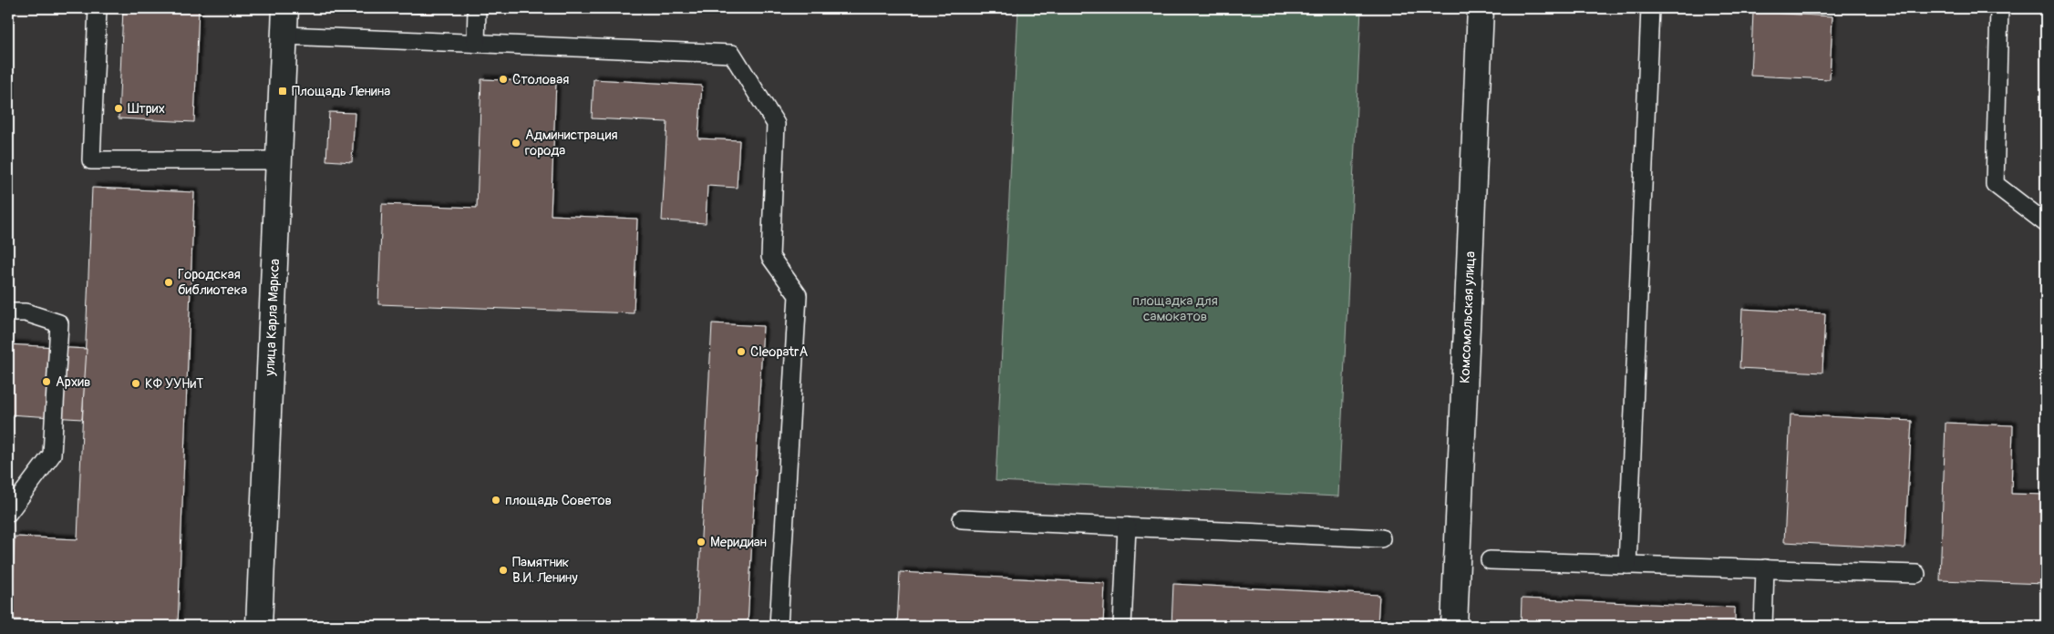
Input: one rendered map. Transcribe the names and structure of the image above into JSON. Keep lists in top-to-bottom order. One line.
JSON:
{"streets":{"main road":["улица Карла Маркса","Комсомольская улица"]},"parks":["площадка для самокатов"],"places":{"other":["Столовая","Штрих","Администрация города","Городская библиотека","CleopatrA","Архив","КФ УУНиТ","площадь Советов","Меридиан","Памятник В.И. Ленину"],"transit":["Площадь Ленина"]}}
